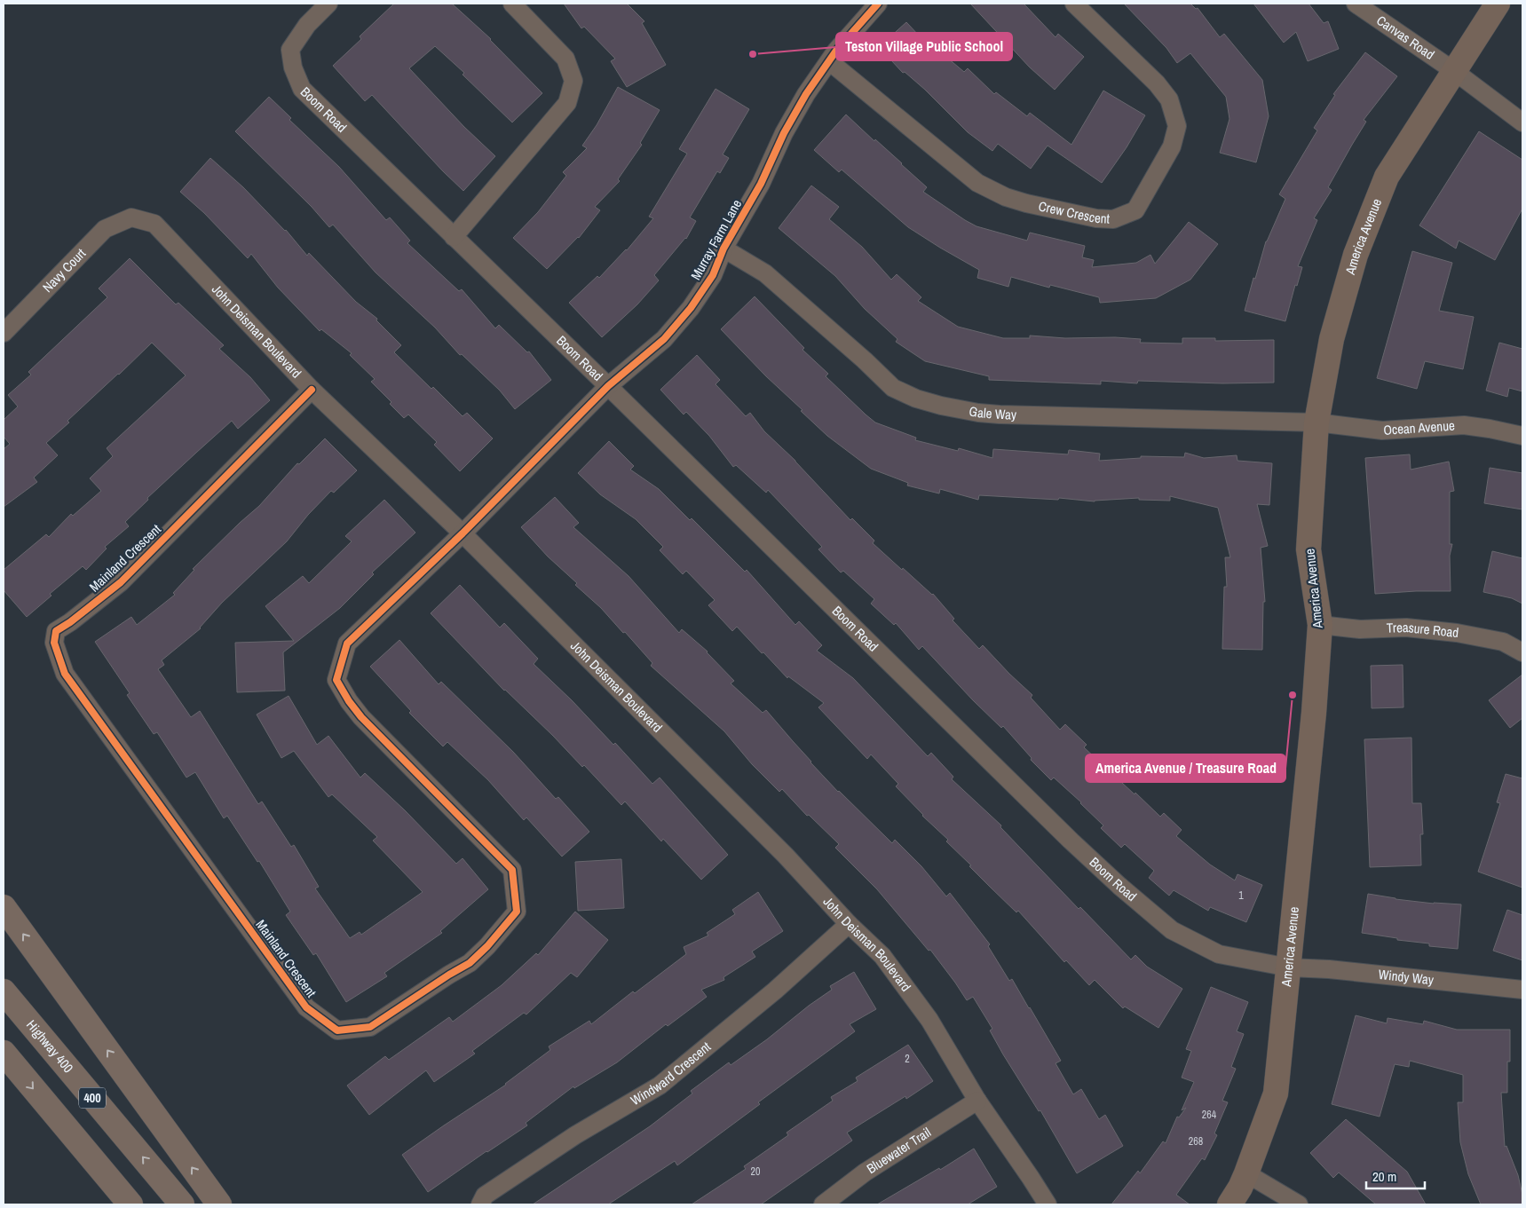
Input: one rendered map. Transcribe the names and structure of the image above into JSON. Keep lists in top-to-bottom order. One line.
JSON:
{"streets":{"highway":["Highway 400","400"],"street":["Canvas Road","Boom Road","Crew Crescent","America Avenue","Murray Farm Lane","Navy Court","John Deisman Boulevard","Gale Way","Ocean Avenue","Mainland Crescent","Treasure Road","Windy Way","Windward Crescent","Bluewater Trail"]},"crossings":[["Canvas Road","America Avenue"],["Boom Road","America Avenue"],["Boom Road","Murray Farm Lane"],["Boom Road","Windy Way"],["Crew Crescent","Murray Farm Lane"],["America Avenue","Gale Way"],["America Avenue","Ocean Avenue"],["America Avenue","Treasure Road"],["America Avenue","Windy Way"],["Murray Farm Lane","John Deisman Boulevard"],["Murray Farm Lane","Gale Way"],["Murray Farm Lane","Mainland Crescent"],["Navy Court","John Deisman Boulevard"],["John Deisman Boulevard","Mainland Crescent"],["John Deisman Boulevard","Windward Crescent"],["John Deisman Boulevard","Bluewater Trail"],["Gale Way","Ocean Avenue"]],"places":["Teston Village Public School","America Avenue / Treasure Road"],"house_numbers":["1","2","264","268","20"],"scale_bar":"20 m"}
